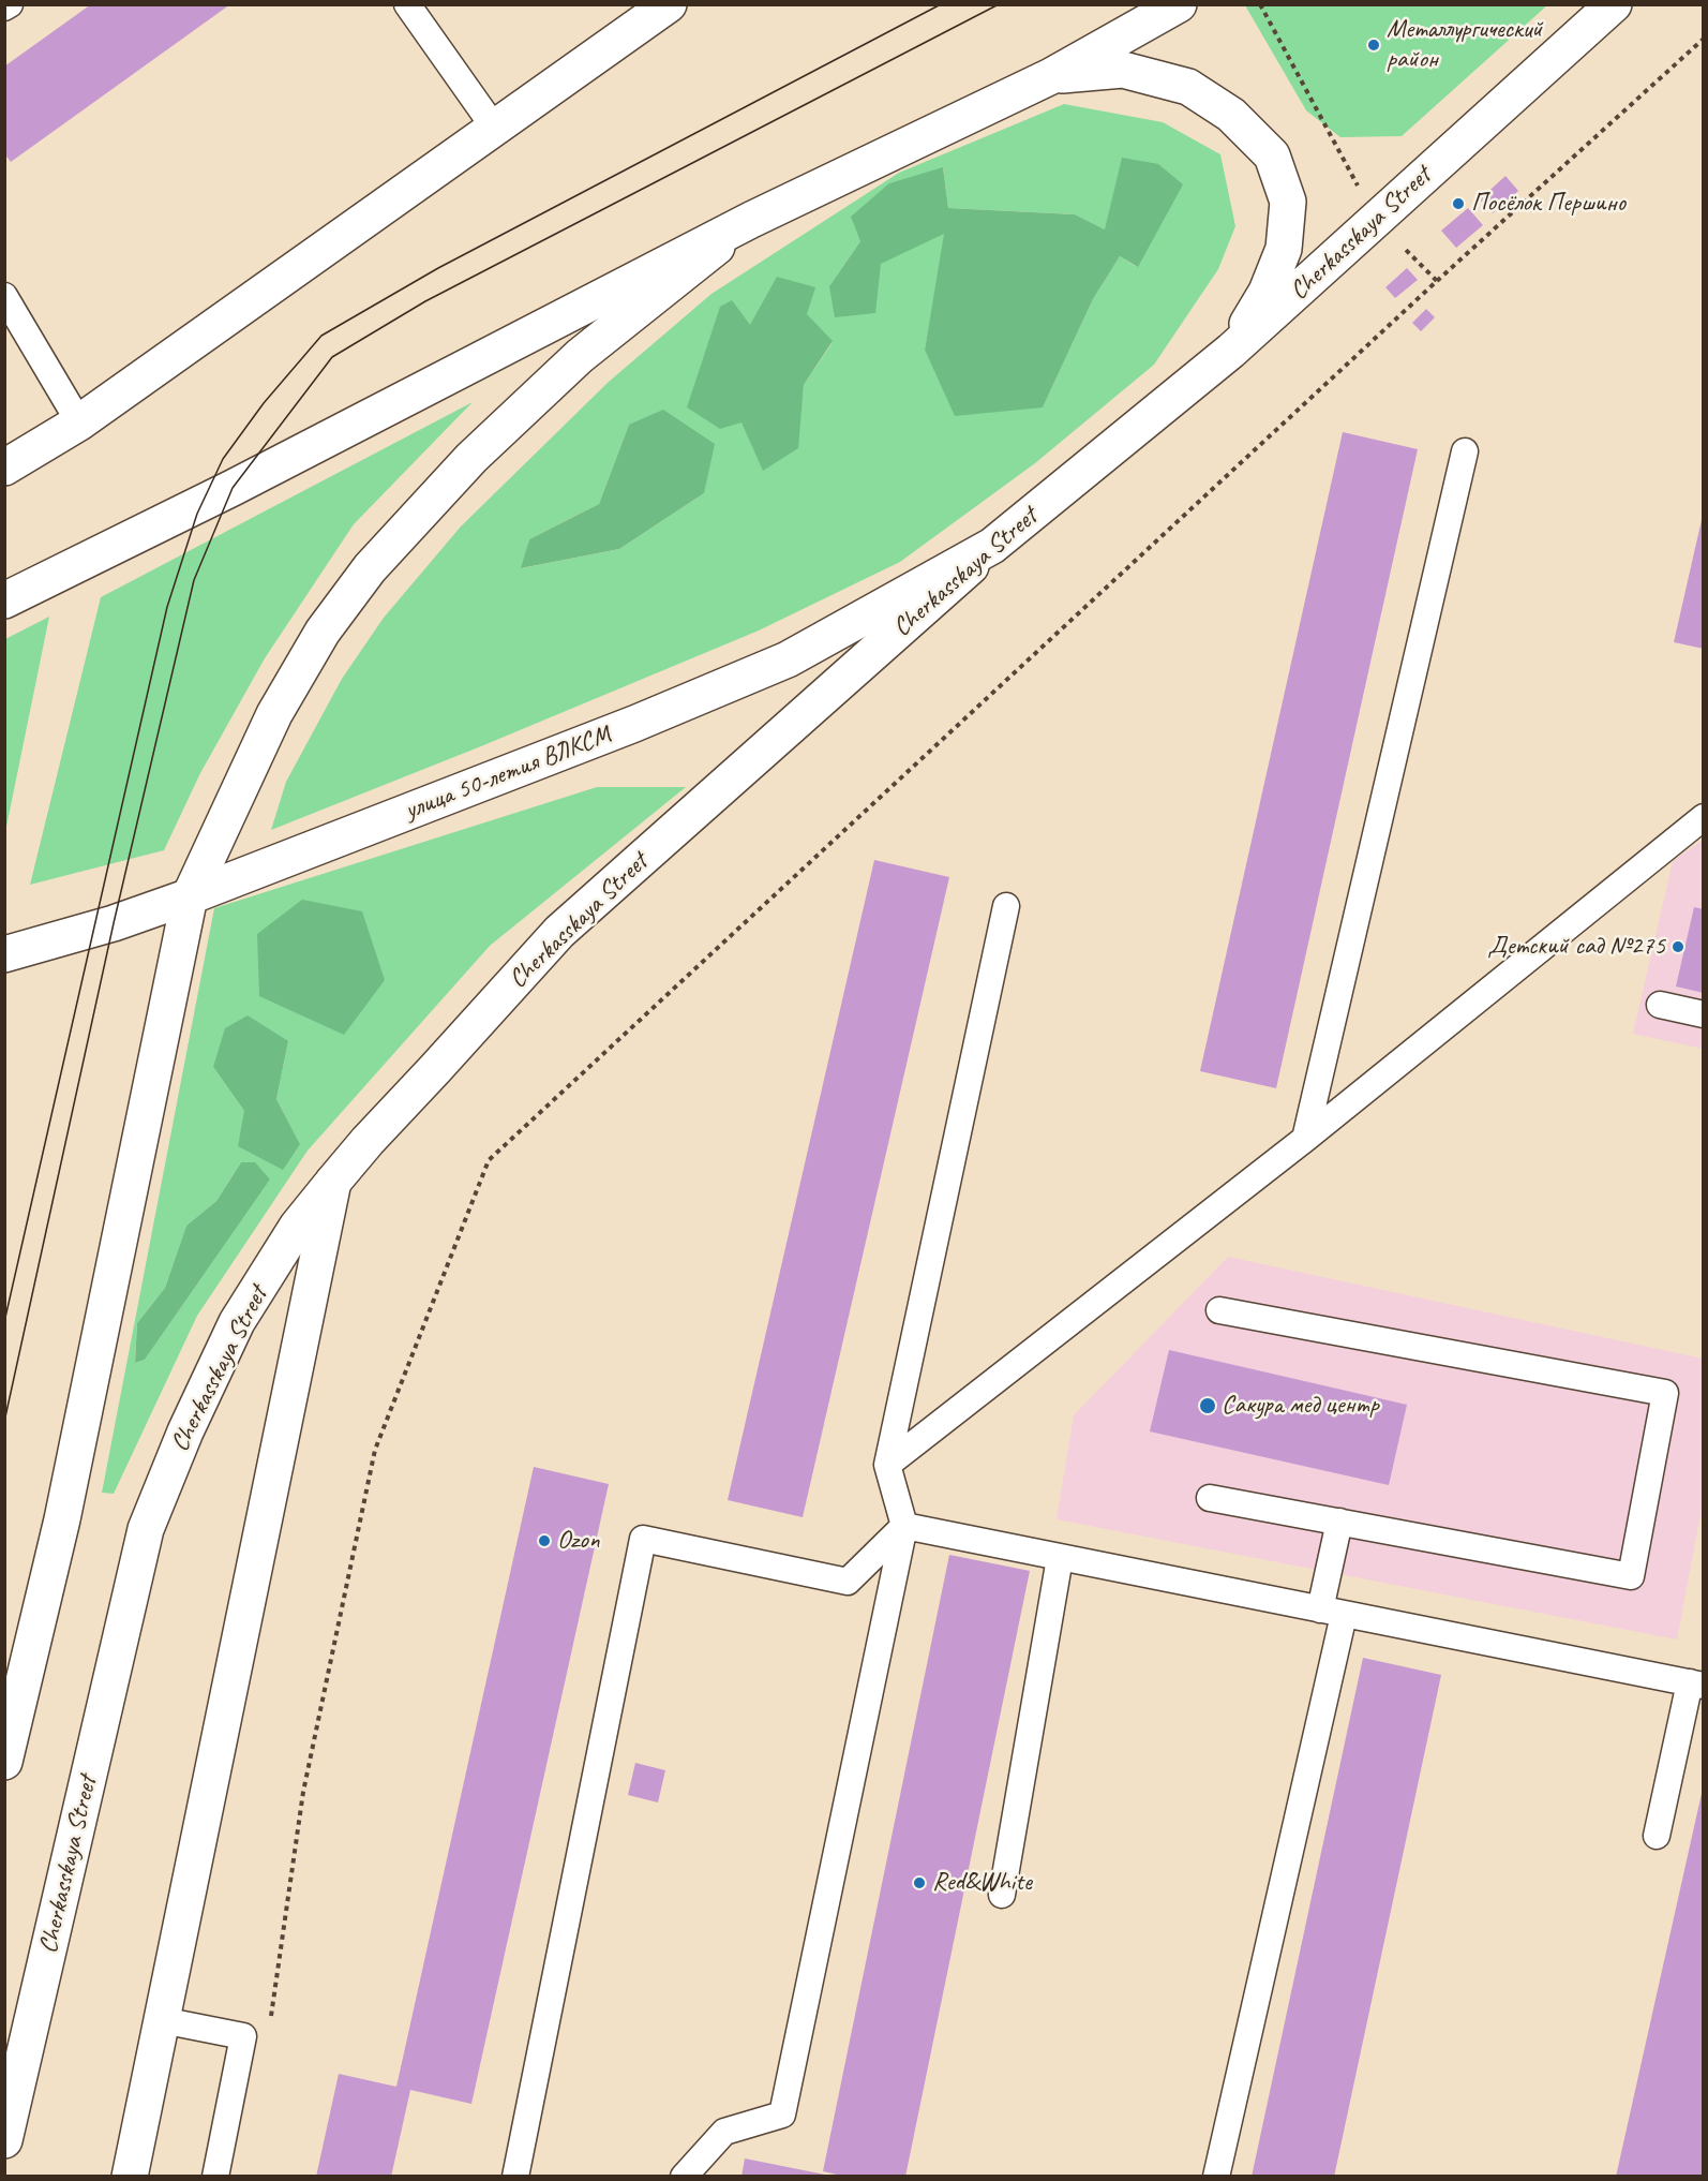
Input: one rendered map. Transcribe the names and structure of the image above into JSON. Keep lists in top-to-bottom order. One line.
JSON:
{"streets":{"main road":["Cherkasskaya Street","улица 50-летия ВЛКСМ"]},"crossings":[["Cherkasskaya Street","улица 50-летия ВЛКСМ"]],"places":["Металлургический район","Посёлок Першино","Детский сад №275","Сакура мед центр","Ozon","Red&White"]}
